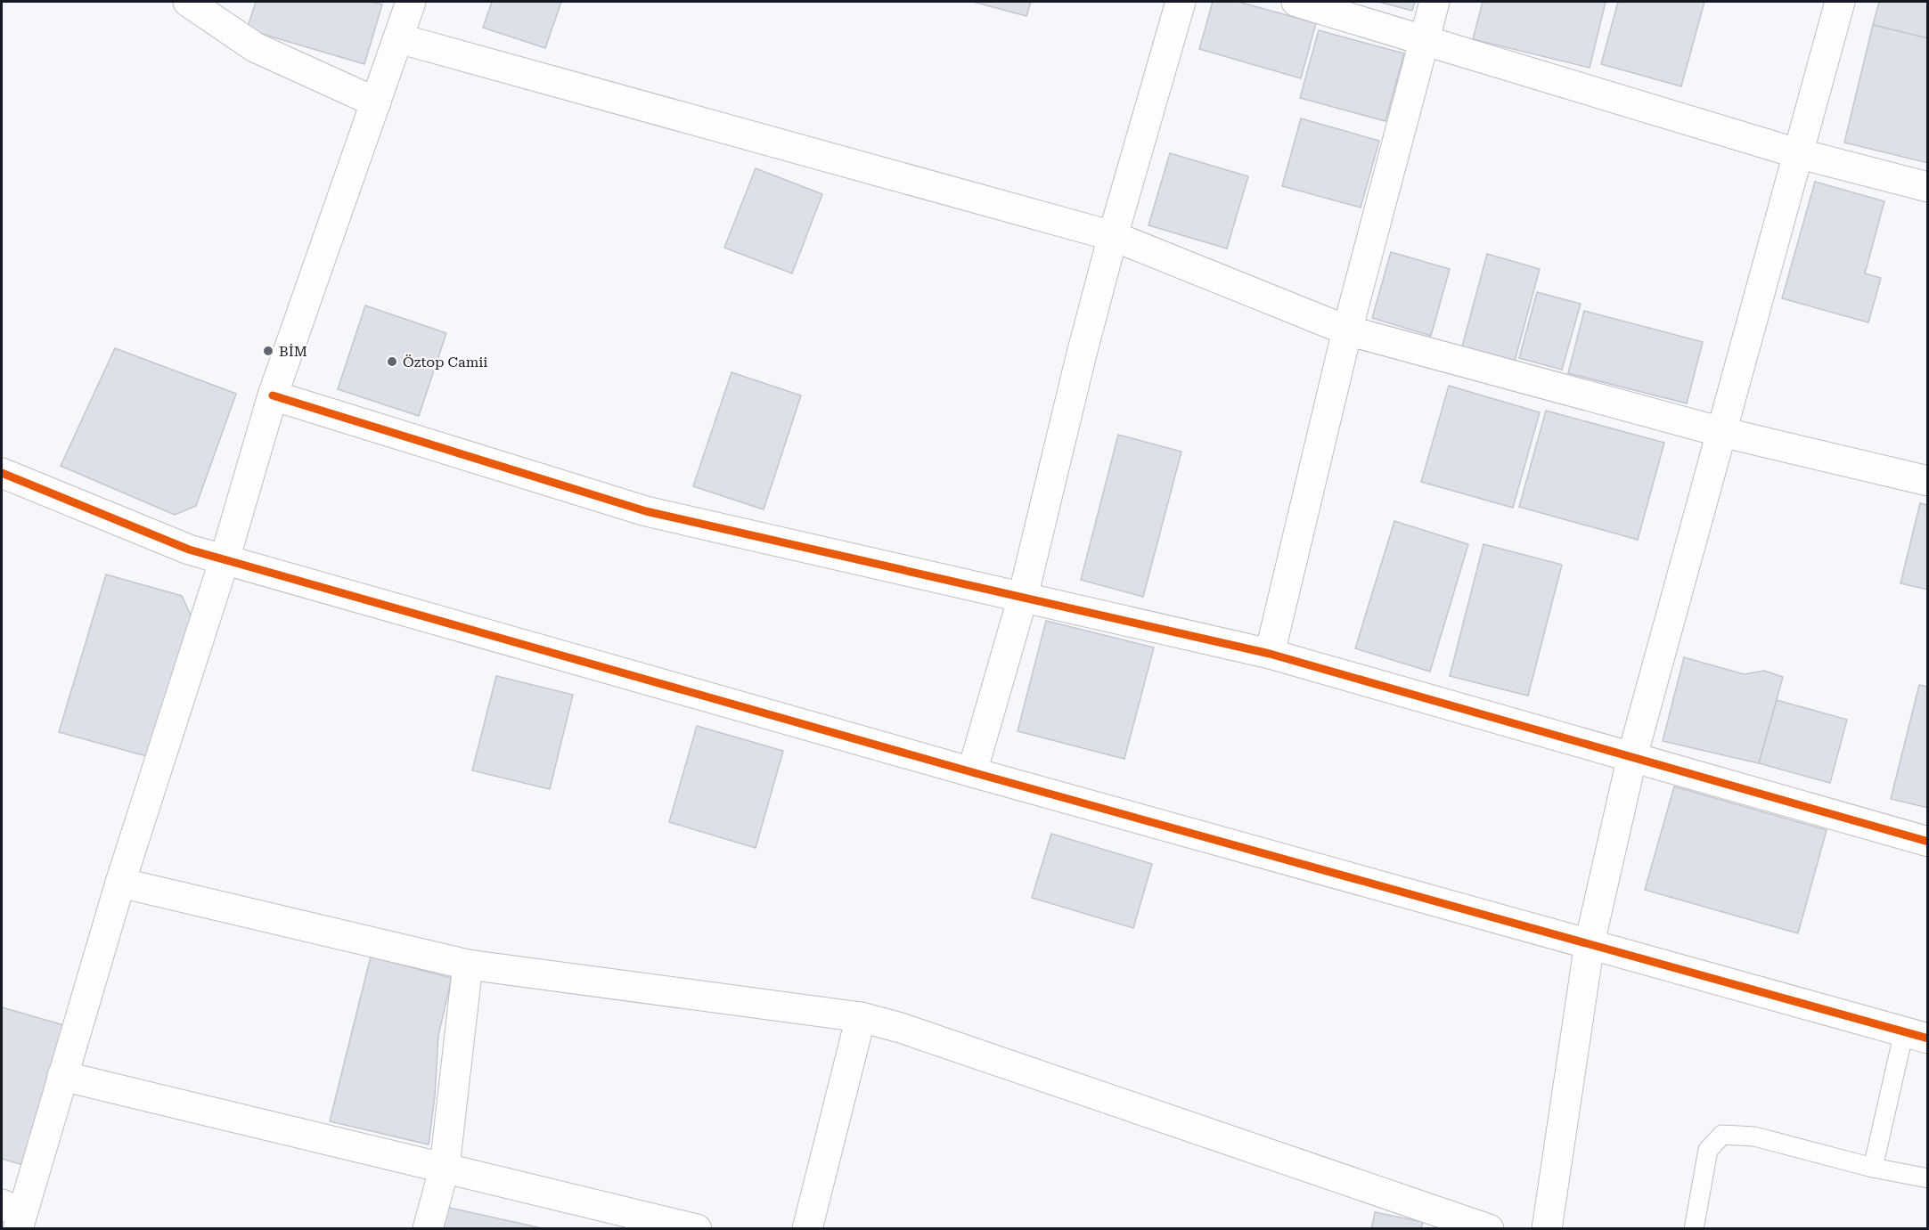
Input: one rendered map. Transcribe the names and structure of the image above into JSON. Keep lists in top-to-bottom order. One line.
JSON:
{"places":["BİM","Öztop Camii"]}
